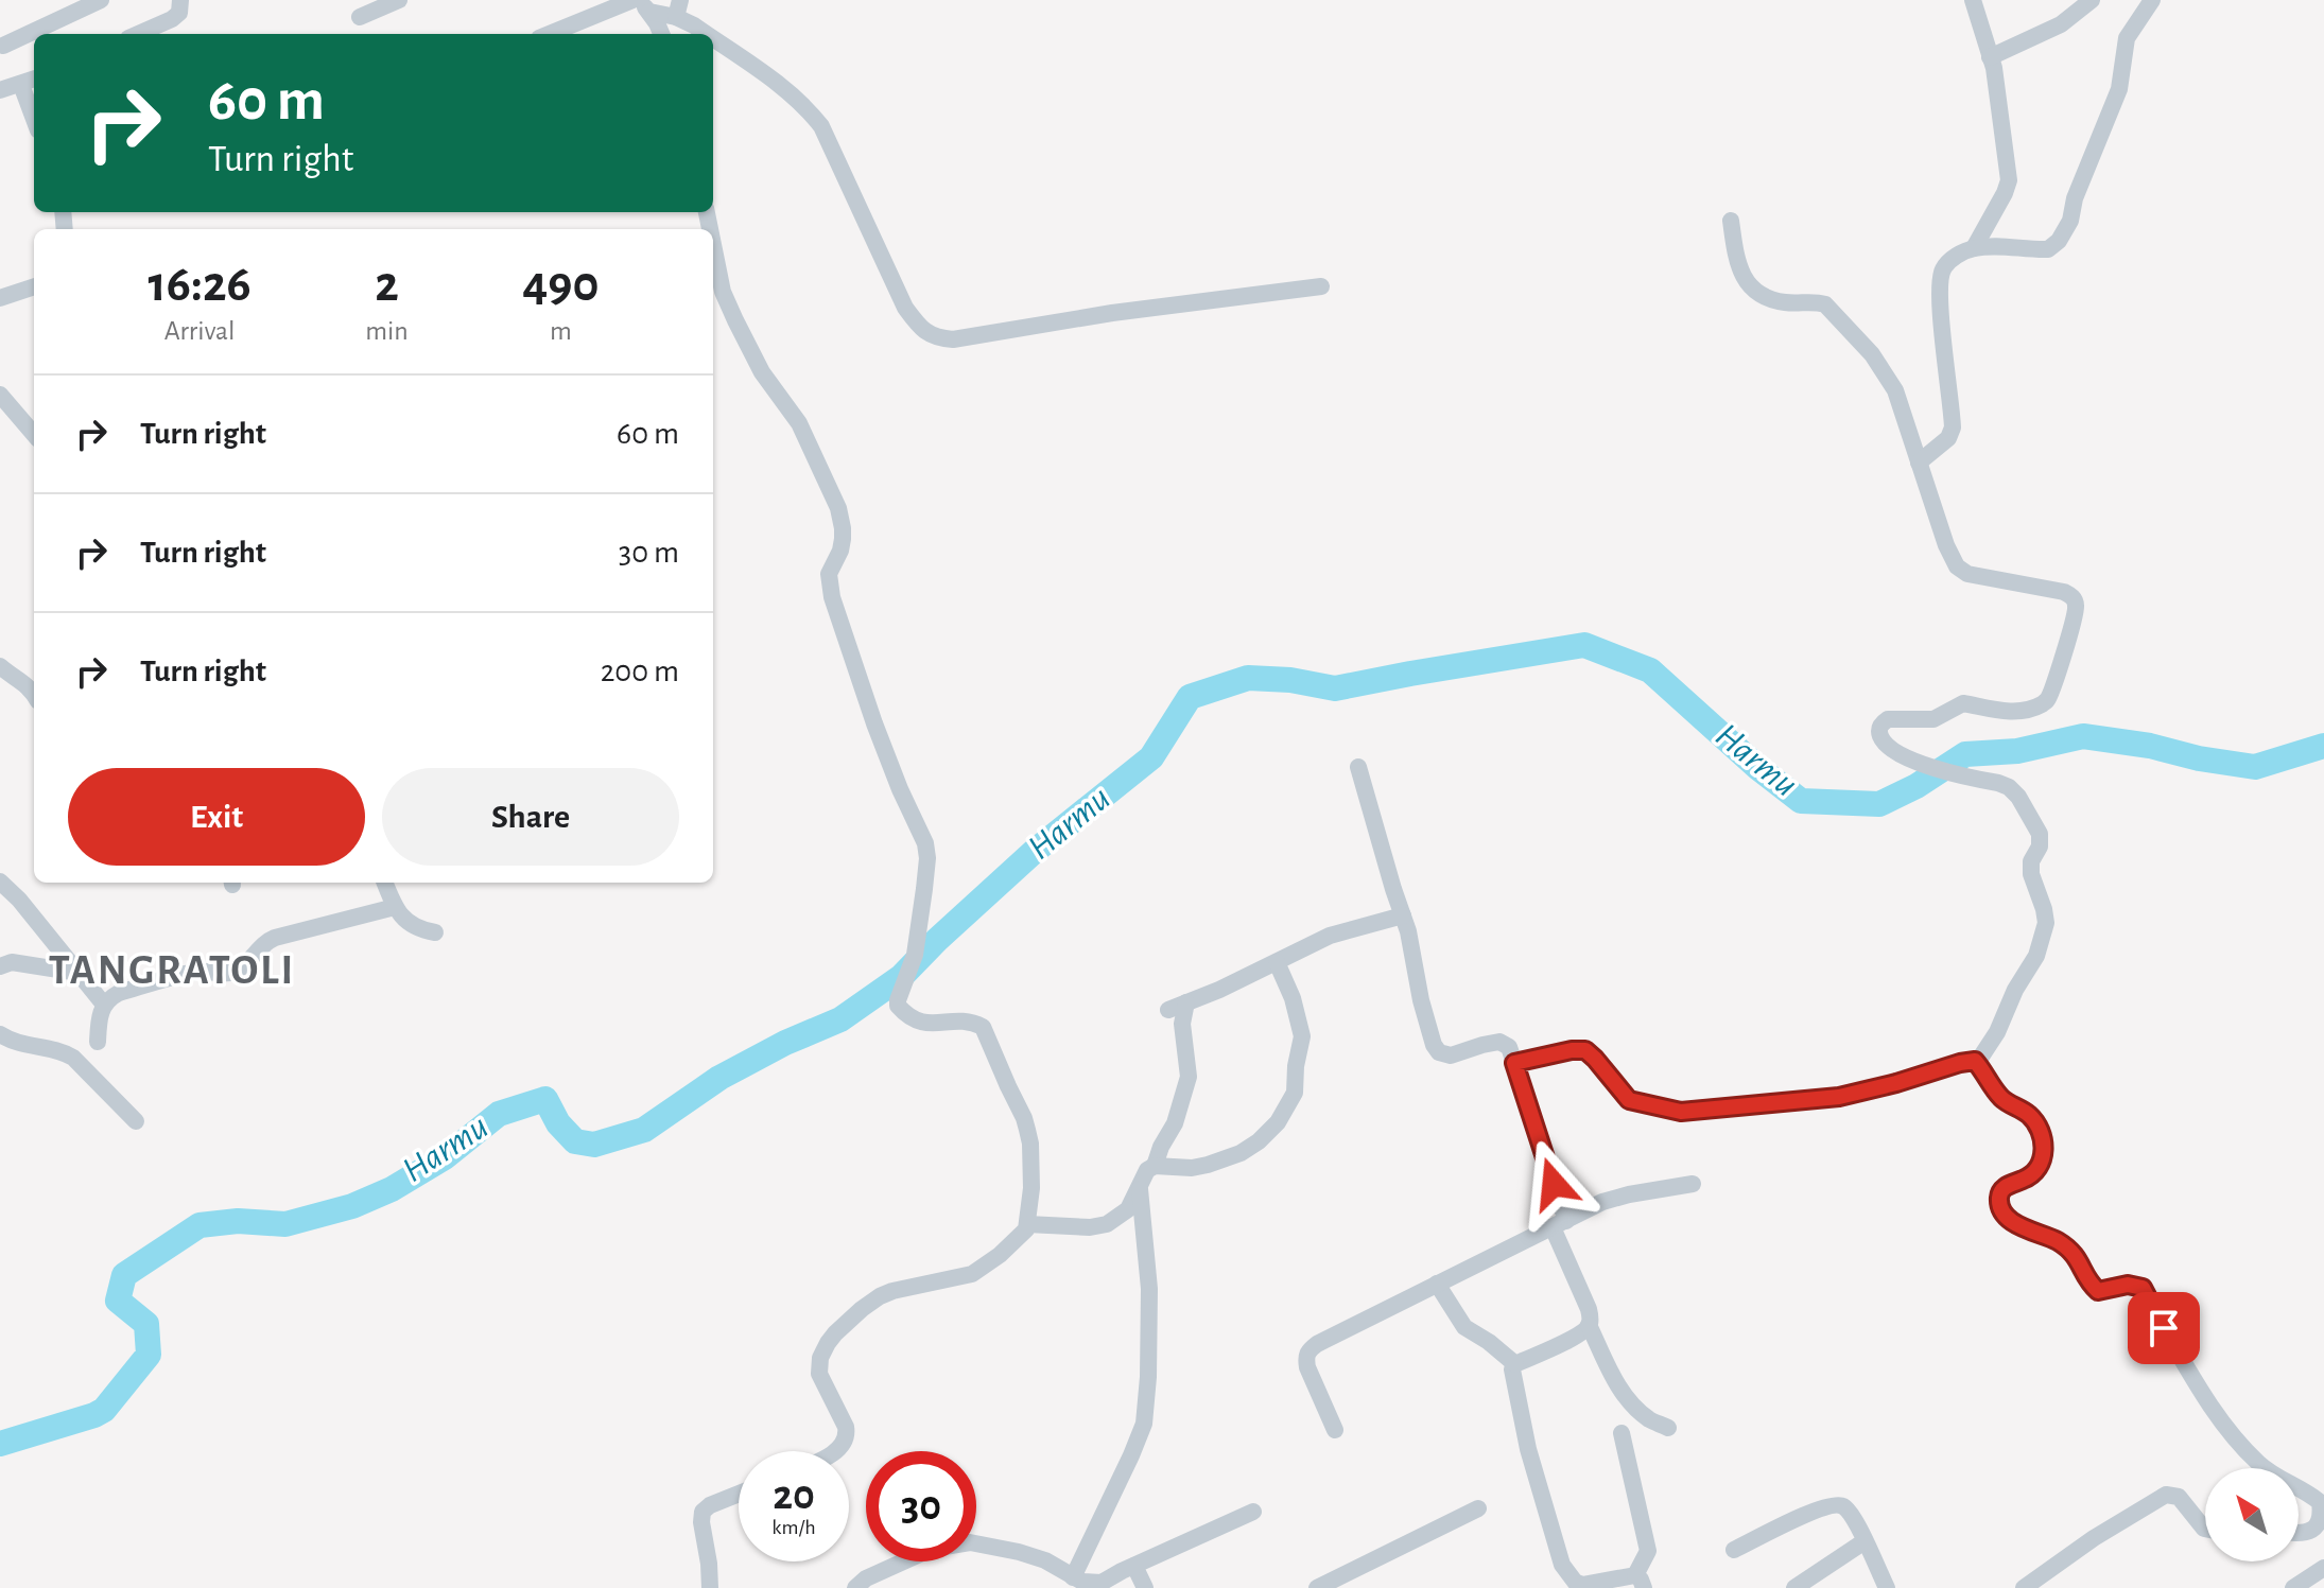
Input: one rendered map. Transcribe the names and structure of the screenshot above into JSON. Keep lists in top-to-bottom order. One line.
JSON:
{"districts":["TANGRATOLI"],"water":["Harmu"],"north":"top left","page":{"turn":["60 m","Turn right"],"eta":["16:26","Arrival","2","min","490","m"],"list":[{"name":"Turn right","value":"60 m"},{"name":"Turn right","value":"30 m"},{"name":"Turn right","value":"200 m"}],"buttons":["Exit","Share"],"speed":"20 km/h","limit":"30"}}
